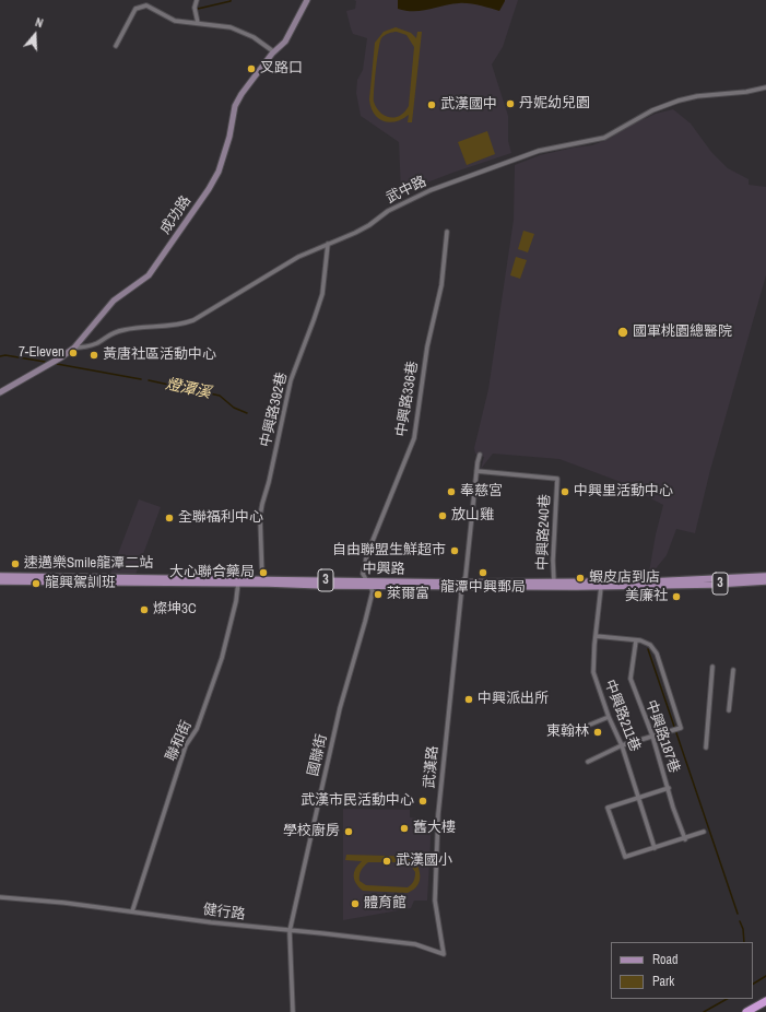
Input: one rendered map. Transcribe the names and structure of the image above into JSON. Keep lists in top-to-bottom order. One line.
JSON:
{"streets":{"main road":["中興路","3"],"street":["武中路","成功路","中興路336巷","中興路392巷","中興路240巷","中興路211巷","中興路187巷","聯和街","國聯街","武漢路","健行路"]},"crossings":[["武中路","成功路"],["武中路","中興路392巷"],["中興路336巷","中興路"],["中興路336巷","國聯街"],["中興路392巷","中興路"],["中興路240巷","中興路"],["中興路240巷","武漢路"],["中興路","中興路211巷"],["中興路","聯和街"],["中興路","國聯街"],["中興路","武漢路"],["聯和街","健行路"],["國聯街","健行路"],["武漢路","健行路"]],"water":["燈潭溪"],"places":["叉路口","丹妮幼兒園","武漢國中","國軍桃園總醫院","7-Eleven","黃唐社區活動中心","奉慈宮","中興里活動中心","放山雞","全聯福利中心","自由聯盟生鮮超市","速邁樂Smile龍潭二站","大心聯合藥局","龍潭中興郵局","蝦皮店到店","龍興駕訓班","萊爾富","美廉社","燦坤3C","中興派出所","東翰林","武漢市民活動中心","舊大樓","學校廚房","武漢國小","體育館"],"legend":["Road","Park"],"north":"top"}
